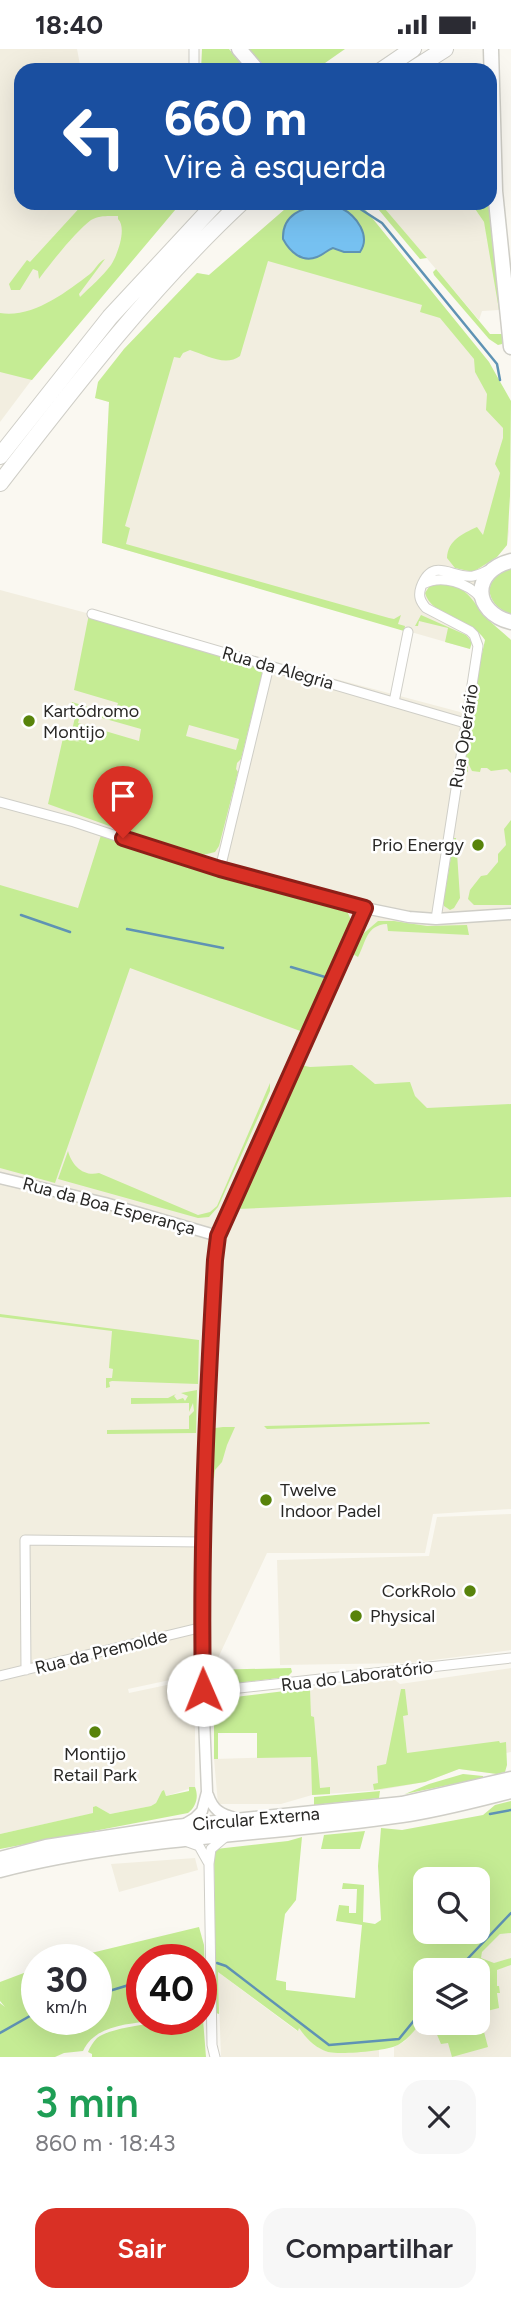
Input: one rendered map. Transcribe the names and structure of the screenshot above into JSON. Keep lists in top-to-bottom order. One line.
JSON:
{"streets":{"main road":["Circular Externa"],"street":["Rua da Alegria","Rua Operário","Rua da Boa Esperança","Rua da Premolde","Rua do Laboratório"]},"crossings":[["Rua da Alegria","Rua Operário"]],"places":["Kartódromo Montijo","Prio Energy","Twelve Indoor Padel","CorkRolo","Physical","Montijo Retail Park"],"page":{"status":"18:40","turn":["660 m","Vire à esquerda"],"speed":"30 km/h","limit":"40","heading":["3 min","860 m · 18:43"],"buttons":["Sair","Compartilhar"]}}
